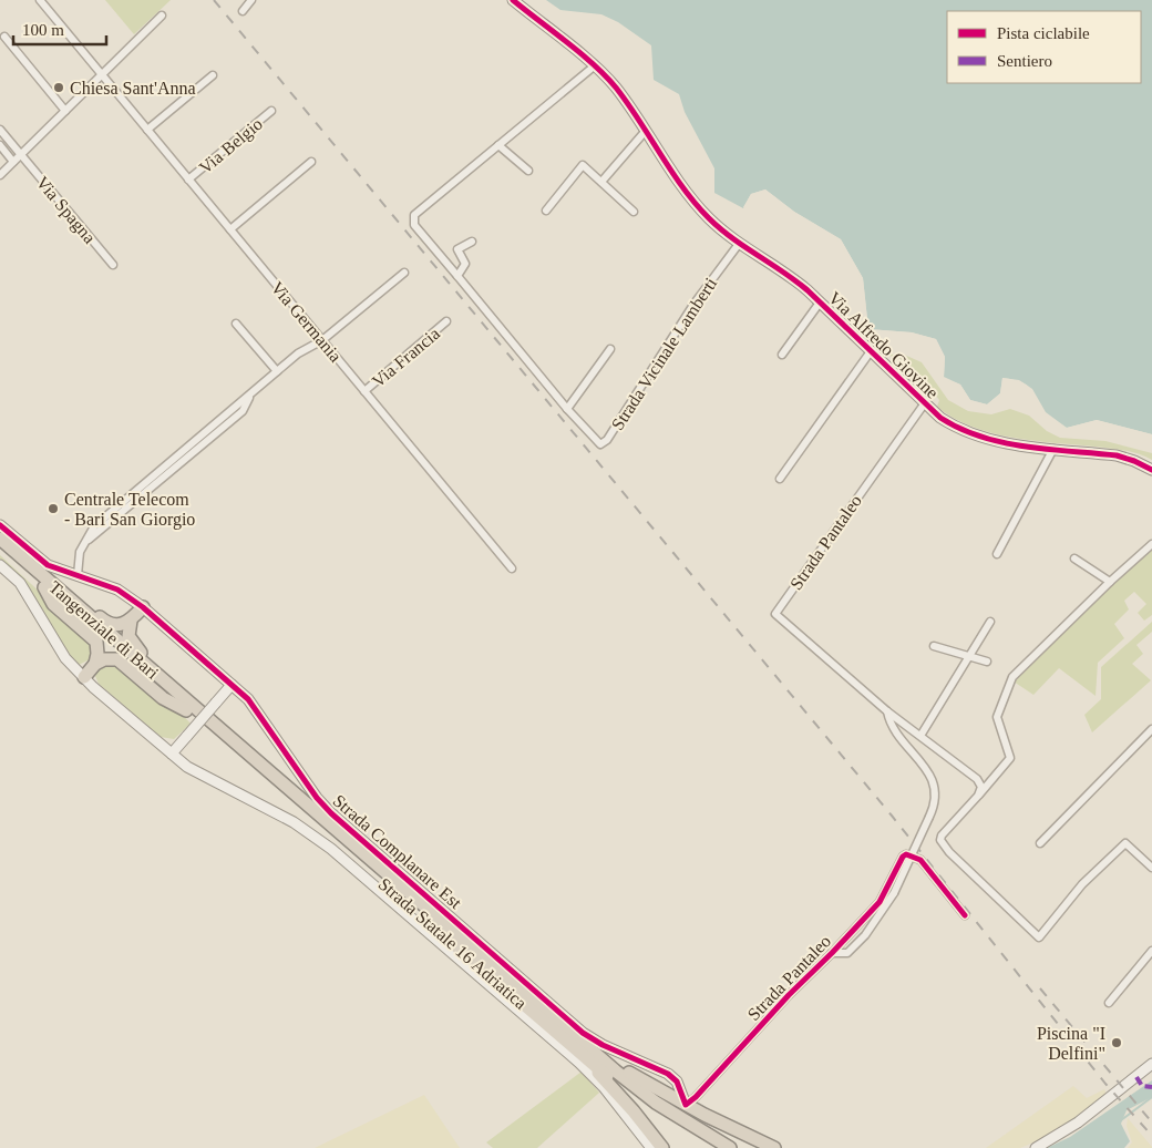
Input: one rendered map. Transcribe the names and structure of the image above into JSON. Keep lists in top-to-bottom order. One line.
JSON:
{"streets":{"highway":["Tangenziale di Bari","Strada Statale 16 Adriatica"],"street":["Via Belgio","Via Spagna","Via Germania","Via Alfredo Giovine","Strada Vicinale Lamberti","Via Francia","Strada Pantaleo","Strada Complanare Est"]},"crossings":[["Via Belgio","Via Germania"],["Via Germania","Via Francia"],["Via Alfredo Giovine","Strada Vicinale Lamberti"],["Via Alfredo Giovine","Strada Pantaleo"],["Strada Pantaleo","Strada Complanare Est"],["Tangenziale di Bari","Strada Statale 16 Adriatica"]],"places":["Chiesa Sant'Anna","Centrale Telecom - Bari San Giorgio","Piscina \"I Delfini\""],"legend":["Pista ciclabile","Sentiero"],"scale_bar":"100 m"}
